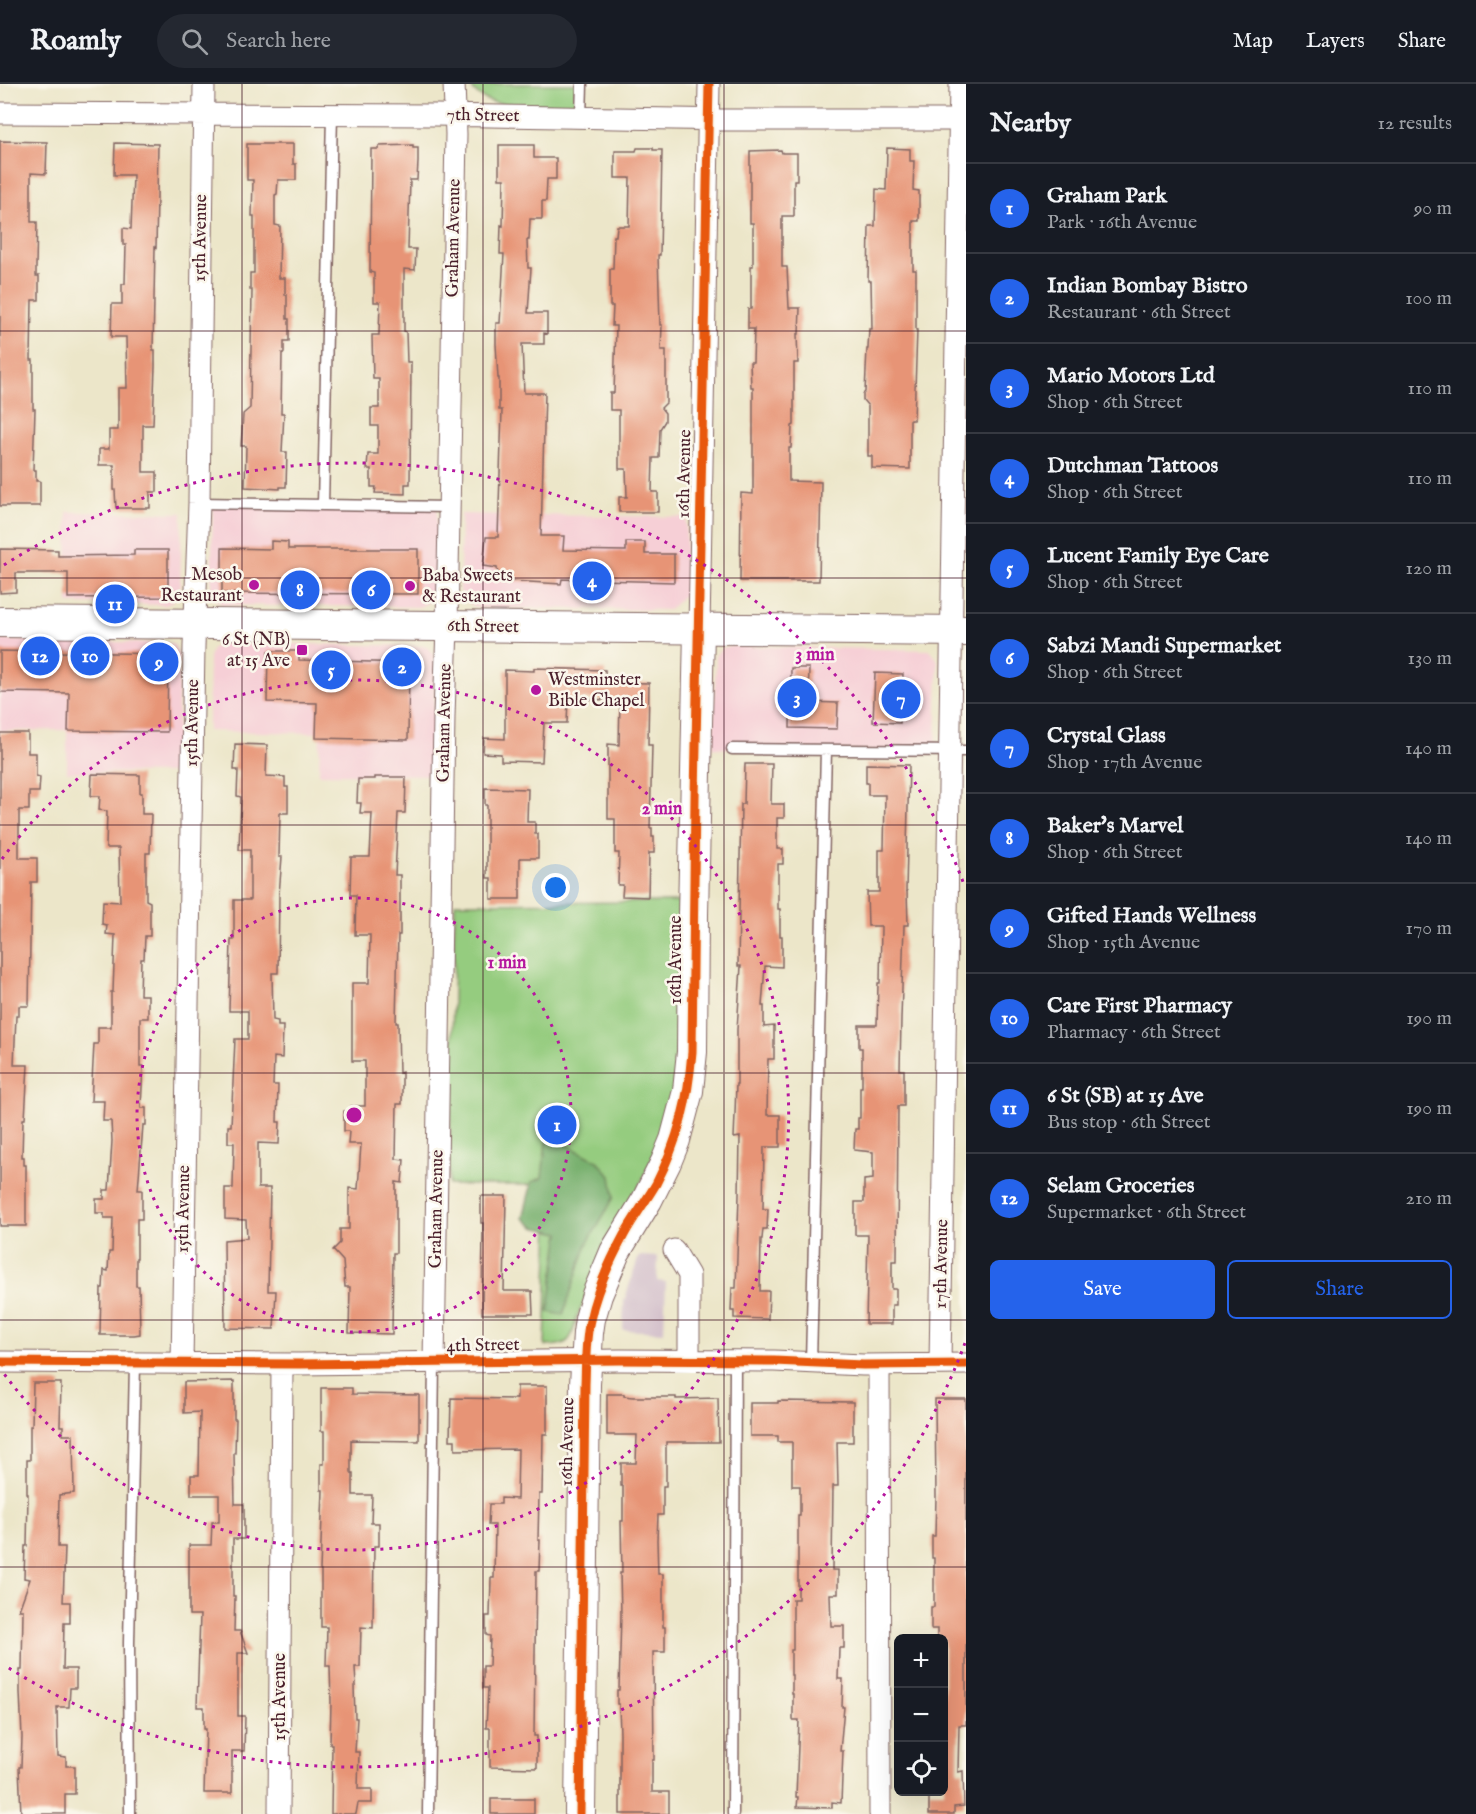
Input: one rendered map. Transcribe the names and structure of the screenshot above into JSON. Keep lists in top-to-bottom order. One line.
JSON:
{"streets":{"street":["7th Street","15th Avenue","Graham Avenue","16th Avenue","6th Street","17th Avenue","4th Street"]},"crossings":[["7th Street","15th Avenue"],["7th Street","Graham Avenue"],["7th Street","16th Avenue"],["7th Street","17th Avenue"],["15th Avenue","6th Street"],["15th Avenue","4th Street"],["Graham Avenue","6th Street"],["Graham Avenue","4th Street"],["16th Avenue","6th Street"],["16th Avenue","4th Street"],["6th Street","17th Avenue"],["17th Avenue","4th Street"]],"places":{"other":["Mesob Restaurant","Baba Sweets & Restaurant","Westminster Bible Chapel"],"transit":["6 St (NB) at 15 Ave"]},"page":{"header":"Roamly","search":"Search here","nav":["Map","Layers","Share"],"heading":["Nearby","12 results"],"list":[{"mark":"1","name":"Graham Park","note":"Park · 16th Avenue","value":"90 m"},{"mark":"2","name":"Indian Bombay Bistro","note":"Restaurant · 6th Street","value":"100 m"},{"mark":"3","name":"Mario Motors Ltd","note":"Shop · 6th Street","value":"110 m"},{"mark":"4","name":"Dutchman Tattoos","note":"Shop · 6th Street","value":"110 m"},{"mark":"5","name":"Lucent Family Eye Care","note":"Shop · 6th Street","value":"120 m"},{"mark":"6","name":"Sabzi Mandi Supermarket","note":"Shop · 6th Street","value":"130 m"},{"mark":"7","name":"Crystal Glass","note":"Shop · 17th Avenue","value":"140 m"},{"mark":"8","name":"Baker's Marvel","note":"Shop · 6th Street","value":"140 m"},{"mark":"9","name":"Gifted Hands Wellness","note":"Shop · 15th Avenue","value":"170 m"},{"mark":"10","name":"Care First Pharmacy","note":"Pharmacy · 6th Street","value":"190 m"},{"mark":"11","name":"6 St (SB) at 15 Ave","note":"Bus stop · 6th Street","value":"190 m"},{"mark":"12","name":"Selam Groceries","note":"Supermarket · 6th Street","value":"210 m"}],"pins":["4","6","8","11","10","12","9","2","5","3","7","1"],"buttons":["Save","Share"],"map_buttons":["+","−"]},"rings":["3 min","2 min","1 min"]}
